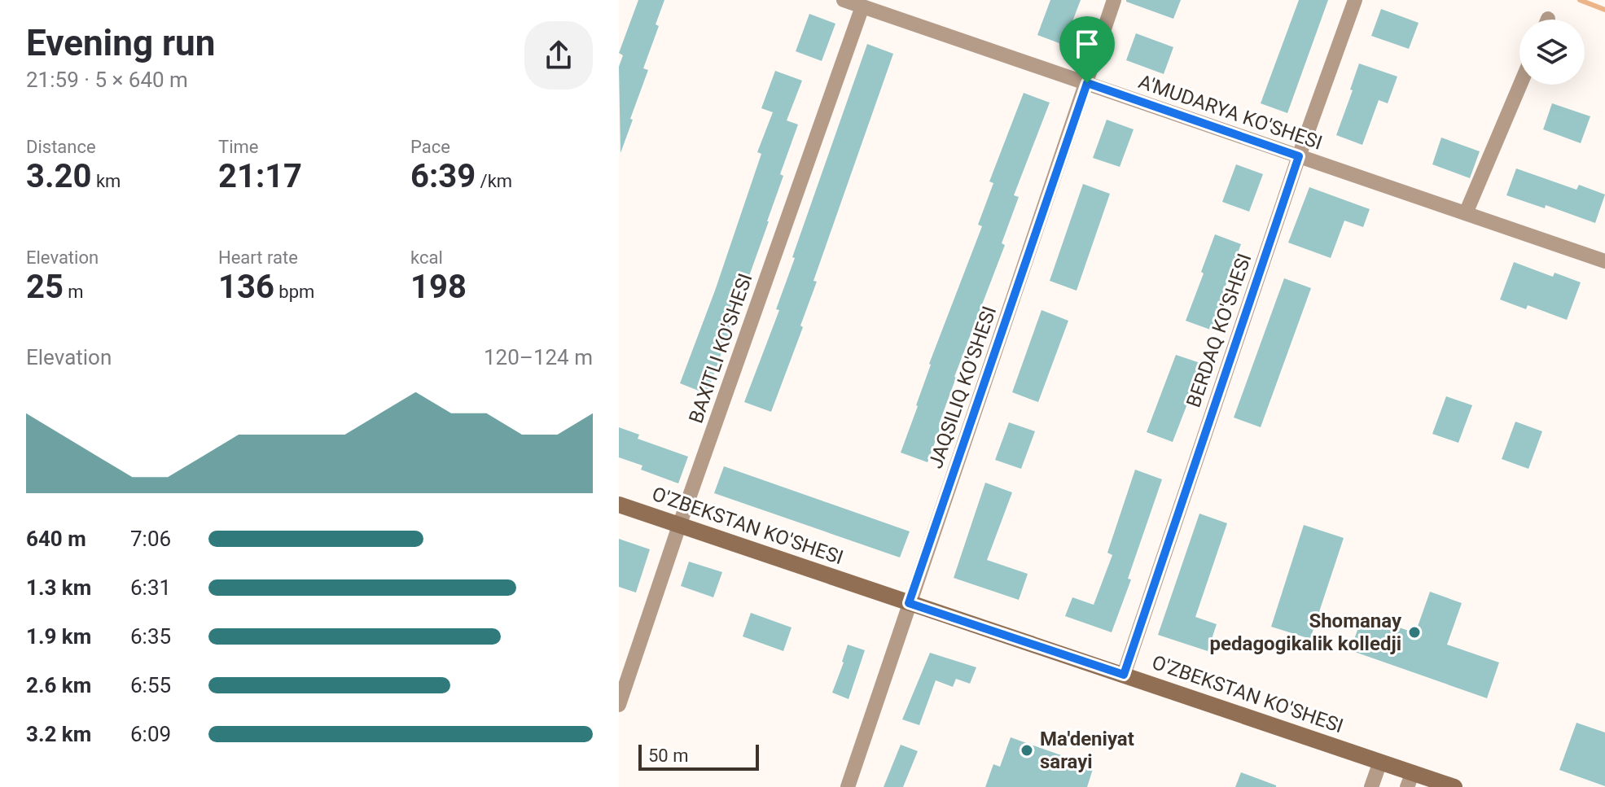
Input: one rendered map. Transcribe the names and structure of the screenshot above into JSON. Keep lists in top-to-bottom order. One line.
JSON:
{"streets":{"main road":["O'ZBEKSTAN KO'SHESI"],"street":["A'MUDARYA KO'SHESI","BERDAQ KO'SHESI","BAXITLI KO'SHESI","JAQSILIQ KO'SHESI"]},"crossings":[["A'MUDARYA KO'SHESI","BERDAQ KO'SHESI"],["A'MUDARYA KO'SHESI","BAXITLI KO'SHESI"],["A'MUDARYA KO'SHESI","JAQSILIQ KO'SHESI"],["BERDAQ KO'SHESI","O'ZBEKSTAN KO'SHESI"],["BAXITLI KO'SHESI","O'ZBEKSTAN KO'SHESI"],["JAQSILIQ KO'SHESI","O'ZBEKSTAN KO'SHESI"]],"places":["Shomanay pedagogikalik kolledji","Ma'deniyat sarayi"],"scale_bar":"50 m","page":{"heading":["Evening run","21:59 · 5 × 640 m"],"stats":[["Distance","3.20 km"],["Time","21:17"],["Pace","6:39 /km"],["Elevation","25 m"],["Heart rate","136 bpm"],["kcal","198"]],"chart":["Elevation","120–124 m"],"list":[{"name":"640 m","note":"7:06"},{"name":"1.3 km","note":"6:31"},{"name":"1.9 km","note":"6:35"},{"name":"2.6 km","note":"6:55"},{"name":"3.2 km","note":"6:09"}],"scale":"50 m"}}
